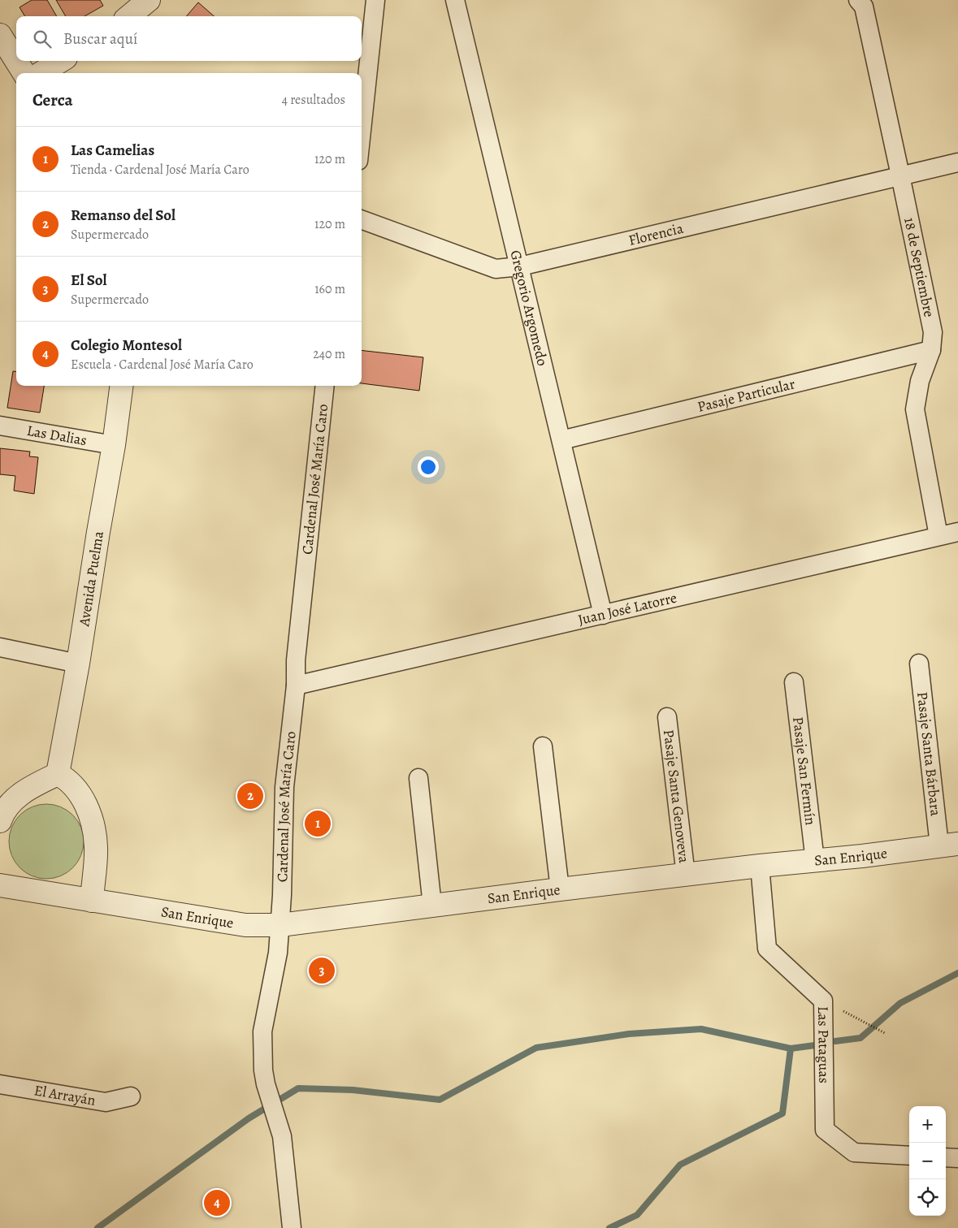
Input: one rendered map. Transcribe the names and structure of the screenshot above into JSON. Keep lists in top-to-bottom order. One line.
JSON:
{"streets":{"street":["Florencia","18 de Septiembre","Gregorio Argomedo","Pasaje Particular","Las Dalias","Cardenal José María Caro","Avenida Puelma","Juan José Latorre","Pasaje Santa Bárbara","Pasaje San Fermín","Pasaje Santa Genoveva","San Enrique","Las Pataguas","El Arrayán"]},"crossings":[["Florencia","18 de Septiembre"],["Florencia","Gregorio Argomedo"],["18 de Septiembre","Pasaje Particular"],["18 de Septiembre","Juan José Latorre"],["Gregorio Argomedo","Pasaje Particular"],["Gregorio Argomedo","Juan José Latorre"],["Las Dalias","Avenida Puelma"],["Cardenal José María Caro","Juan José Latorre"],["Cardenal José María Caro","San Enrique"],["Pasaje Santa Bárbara","San Enrique"],["Pasaje San Fermín","San Enrique"],["Pasaje Santa Genoveva","San Enrique"],["San Enrique","Las Pataguas"]],"page":{"search":"Buscar aquí","heading":["Cerca","4 resultados"],"list":[{"mark":"1","name":"Las Camelias","note":"Tienda · Cardenal José María Caro","value":"120 m"},{"mark":"2","name":"Remanso del Sol","note":"Supermercado","value":"120 m"},{"mark":"3","name":"El Sol","note":"Supermercado","value":"160 m"},{"mark":"4","name":"Colegio Montesol","note":"Escuela · Cardenal José María Caro","value":"240 m"}],"pins":["2","1","3","4"],"map_buttons":["+","−"]}}
